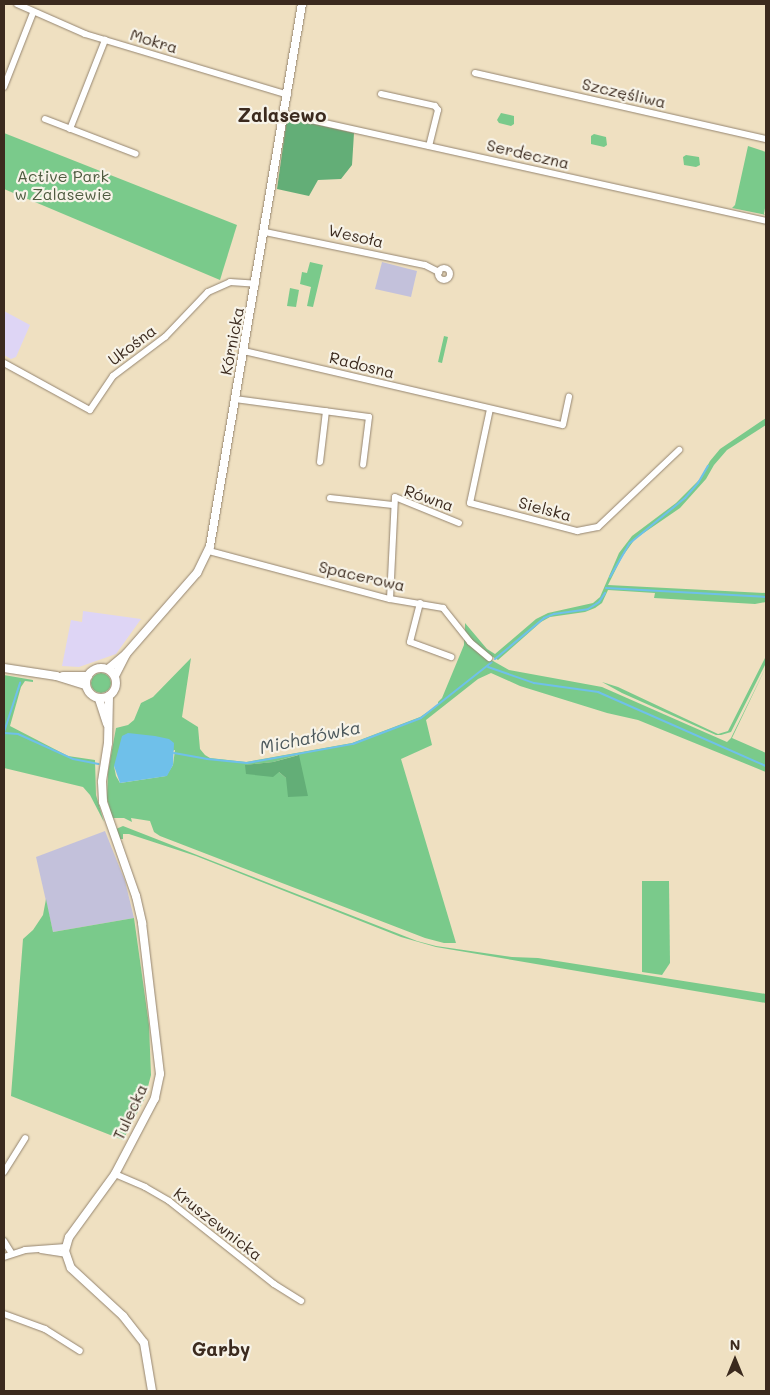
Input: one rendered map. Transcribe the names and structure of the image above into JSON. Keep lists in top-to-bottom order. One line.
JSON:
{"streets":{"street":["Mokra","Szczęśliwa","Serdeczna","Wesoła","Kórnicka","Ukośna","Radosna","Równa","Sielska","Spacerowa","Tulecka","Kruszewnicka"]},"crossings":[["Mokra","Kórnicka"],["Serdeczna","Kórnicka"],["Wesoła","Kórnicka"],["Kórnicka","Ukośna"],["Kórnicka","Radosna"],["Kórnicka","Spacerowa"],["Radosna","Sielska"],["Równa","Spacerowa"],["Tulecka","Kruszewnicka"]],"districts":["Zalasewo","Garby"],"water":["Michałówka"],"parks":["Active Park w Zalasewie"],"north":"top"}
